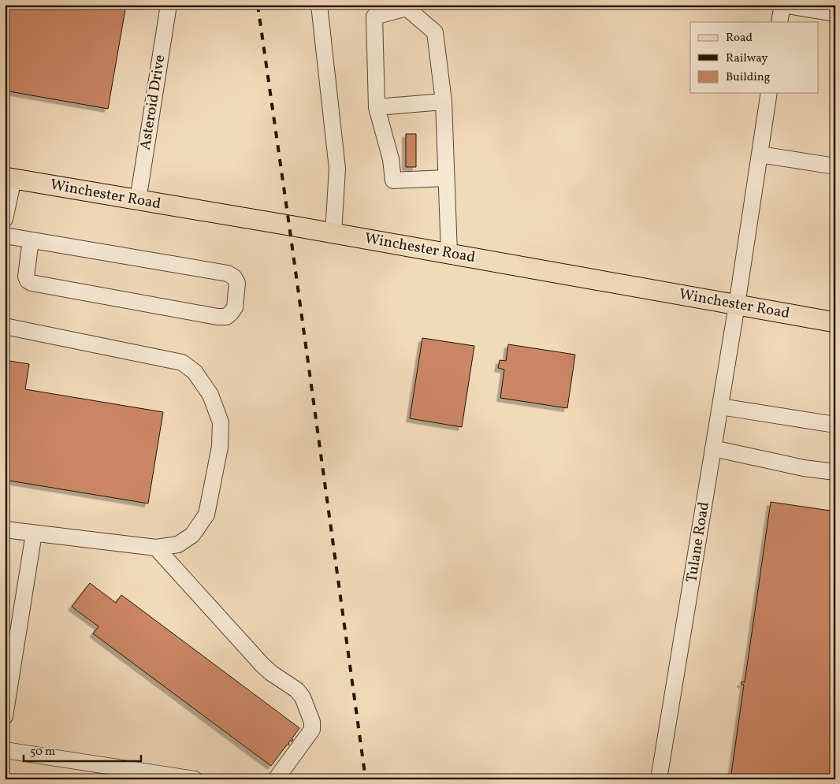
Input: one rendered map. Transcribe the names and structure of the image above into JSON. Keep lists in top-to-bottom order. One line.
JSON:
{"streets":{"main road":["Winchester Road"],"street":["Asteroid Drive","Tulane Road"]},"crossings":[["Asteroid Drive","Winchester Road"],["Winchester Road","Tulane Road"]],"legend":["Road","Railway","Building"],"scale_bar":"50 m"}
